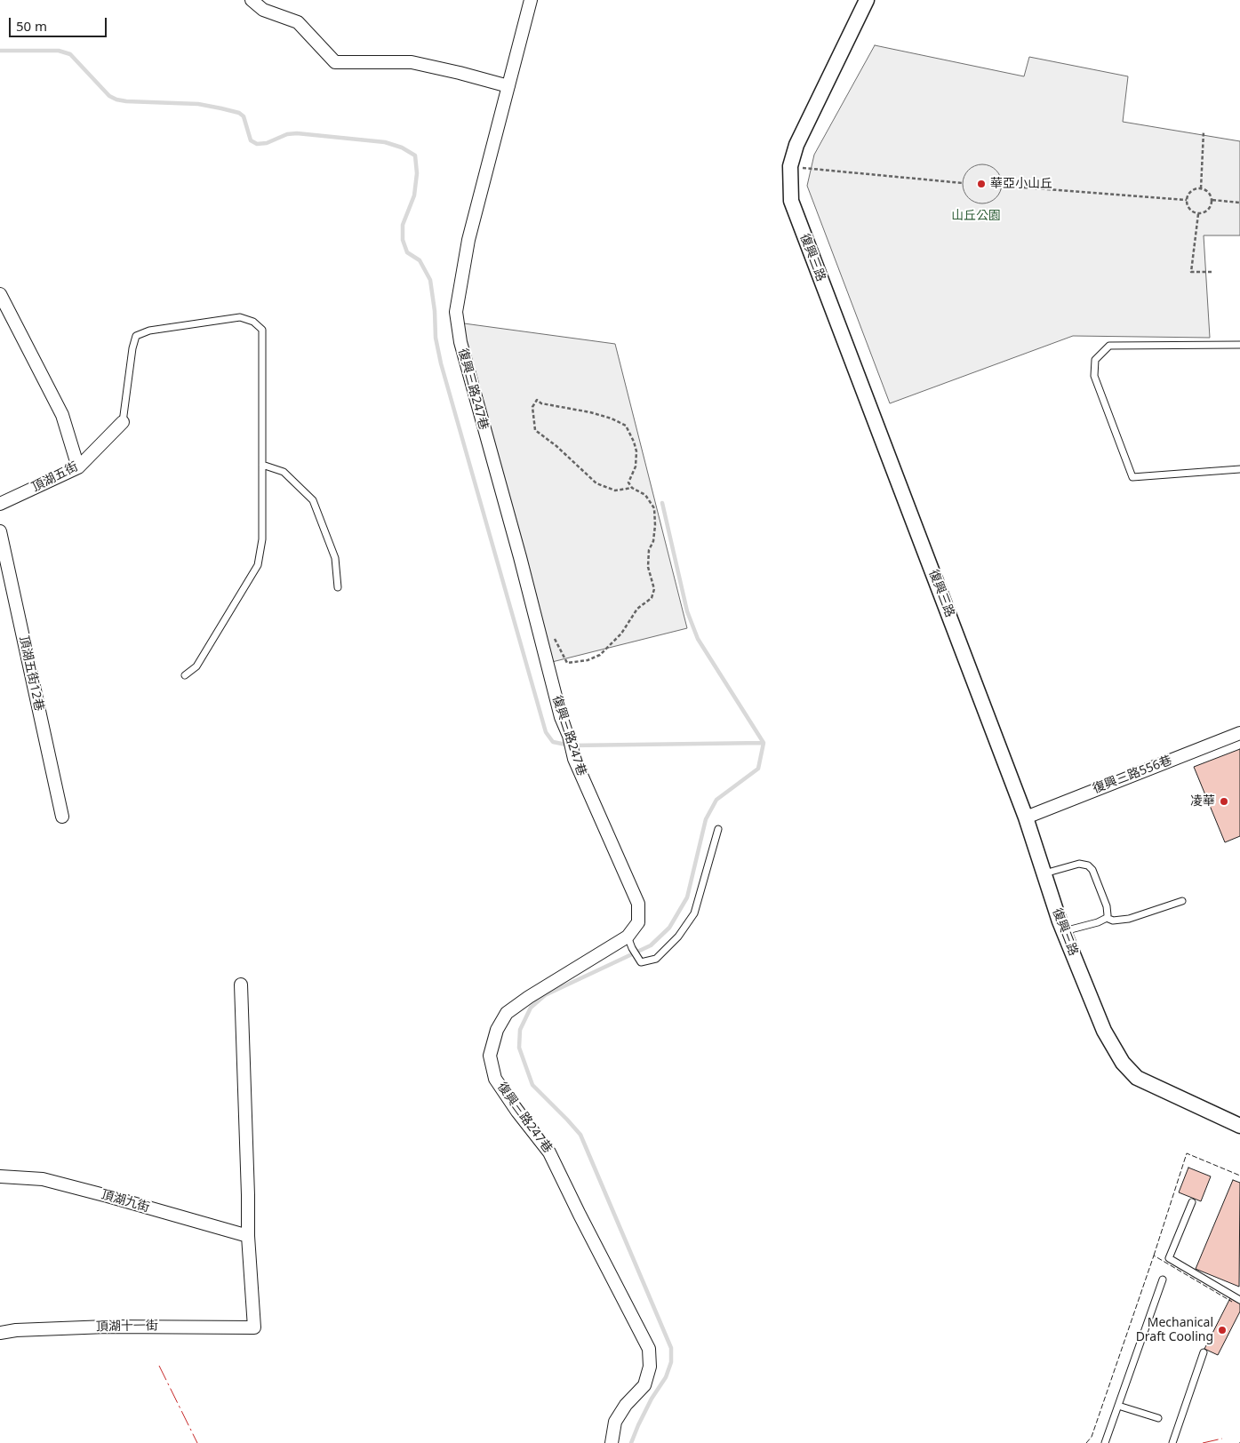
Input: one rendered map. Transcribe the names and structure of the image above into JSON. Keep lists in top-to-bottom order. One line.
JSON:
{"streets":{"street":["復興三路","復興三路247巷","頂湖五街","頂湖五街12巷","復興三路556巷","頂湖九街","頂湖十一街"]},"crossings":[["復興三路","復興三路556巷"],["頂湖九街","頂湖十一街"]],"parks":["山丘公園"],"places":["華亞小山丘","凌華","Mechanical Draft Cooling"],"scale_bar":"50 m"}
